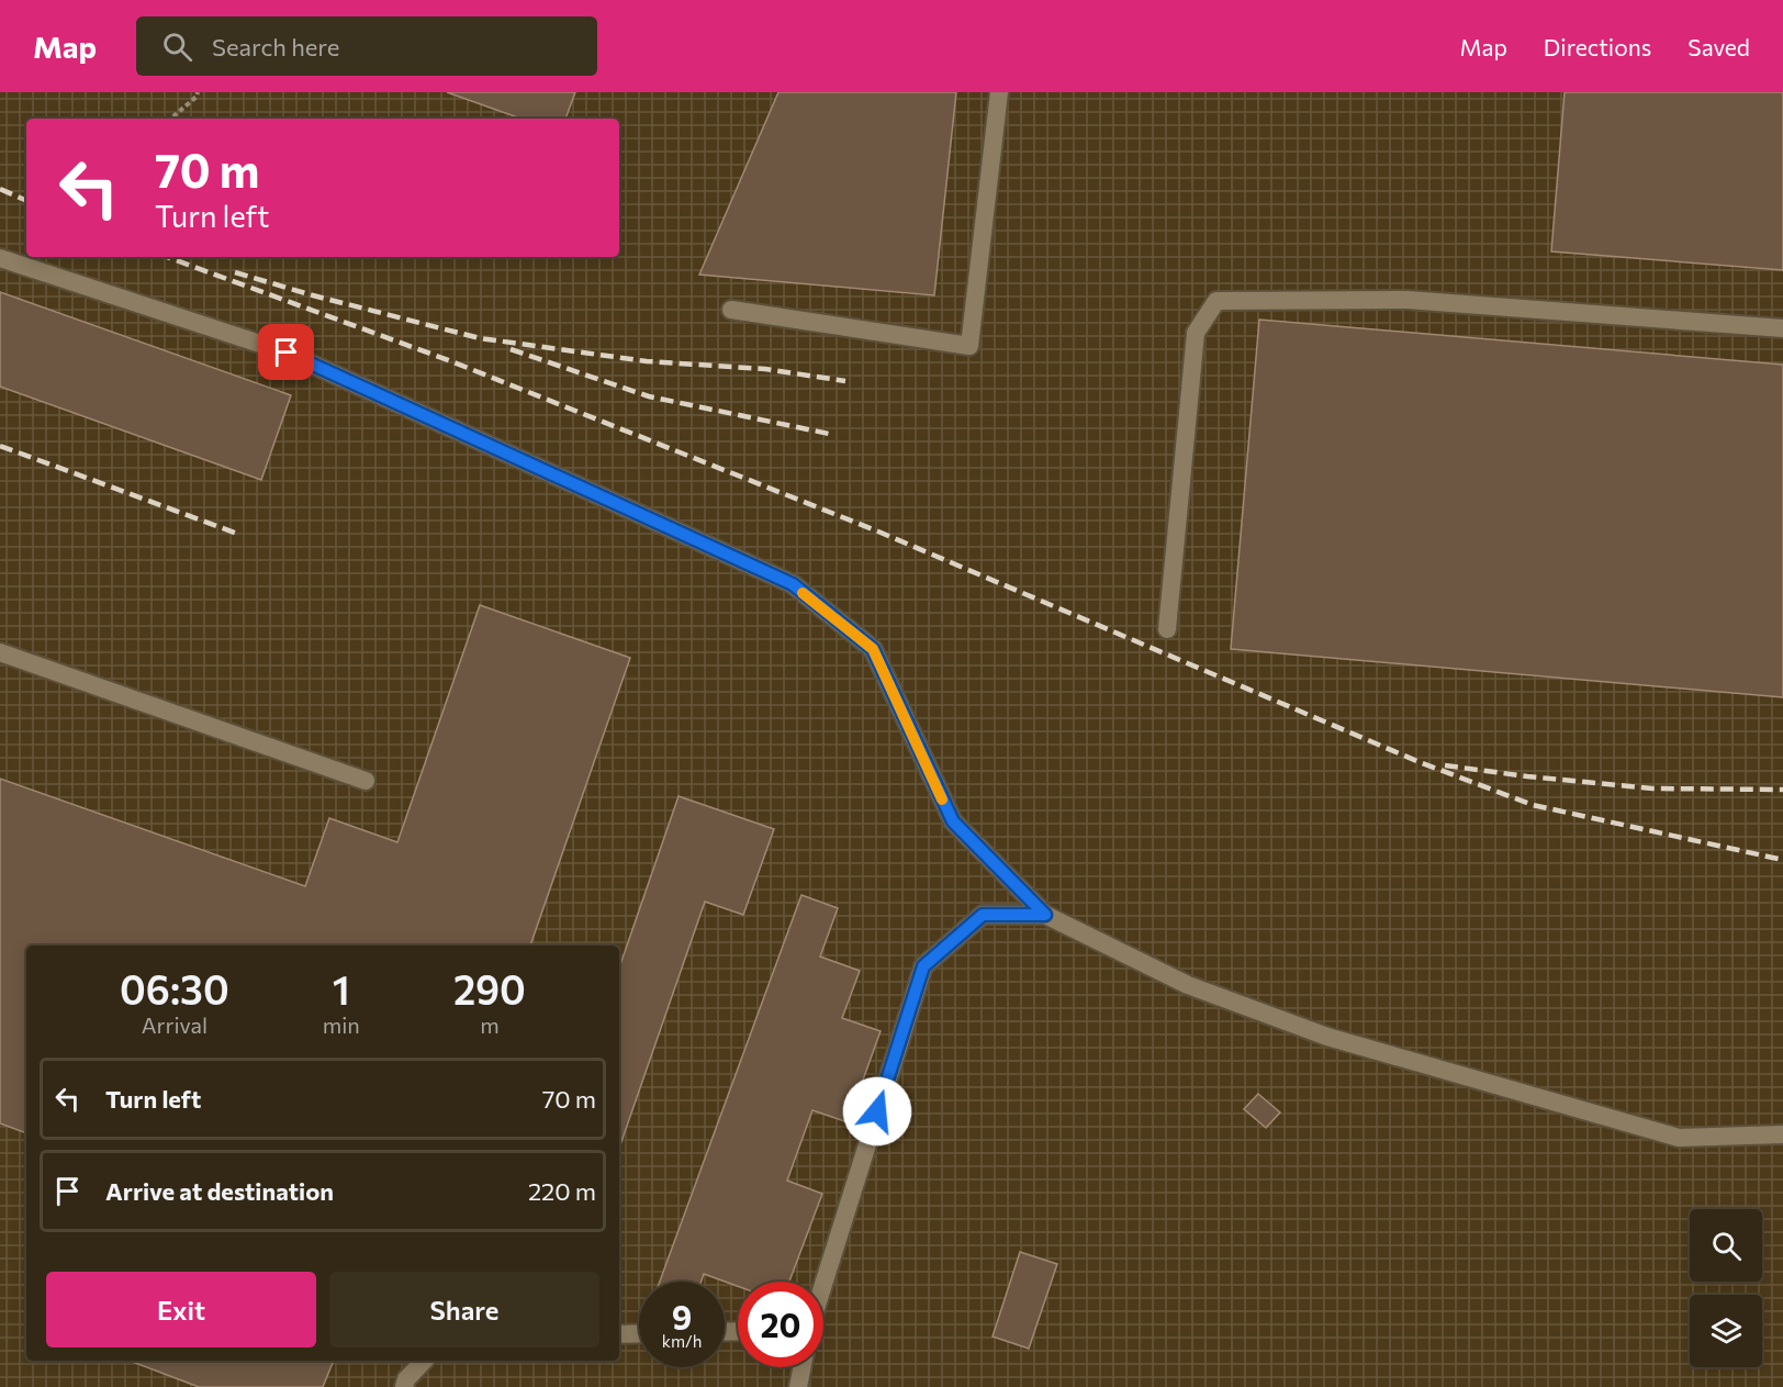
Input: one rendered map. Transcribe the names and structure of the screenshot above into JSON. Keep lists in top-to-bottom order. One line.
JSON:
{"page":{"header":"Map","search":"Search here","nav":["Map","Directions","Saved"],"turn":["70 m","Turn left"],"eta":["06:30","Arrival","1","min","290","m"],"list":[{"name":"Turn left","value":"70 m"},{"name":"Arrive at destination","value":"220 m"}],"buttons":["Exit","Share"],"speed":"9 km/h","limit":"20"}}
